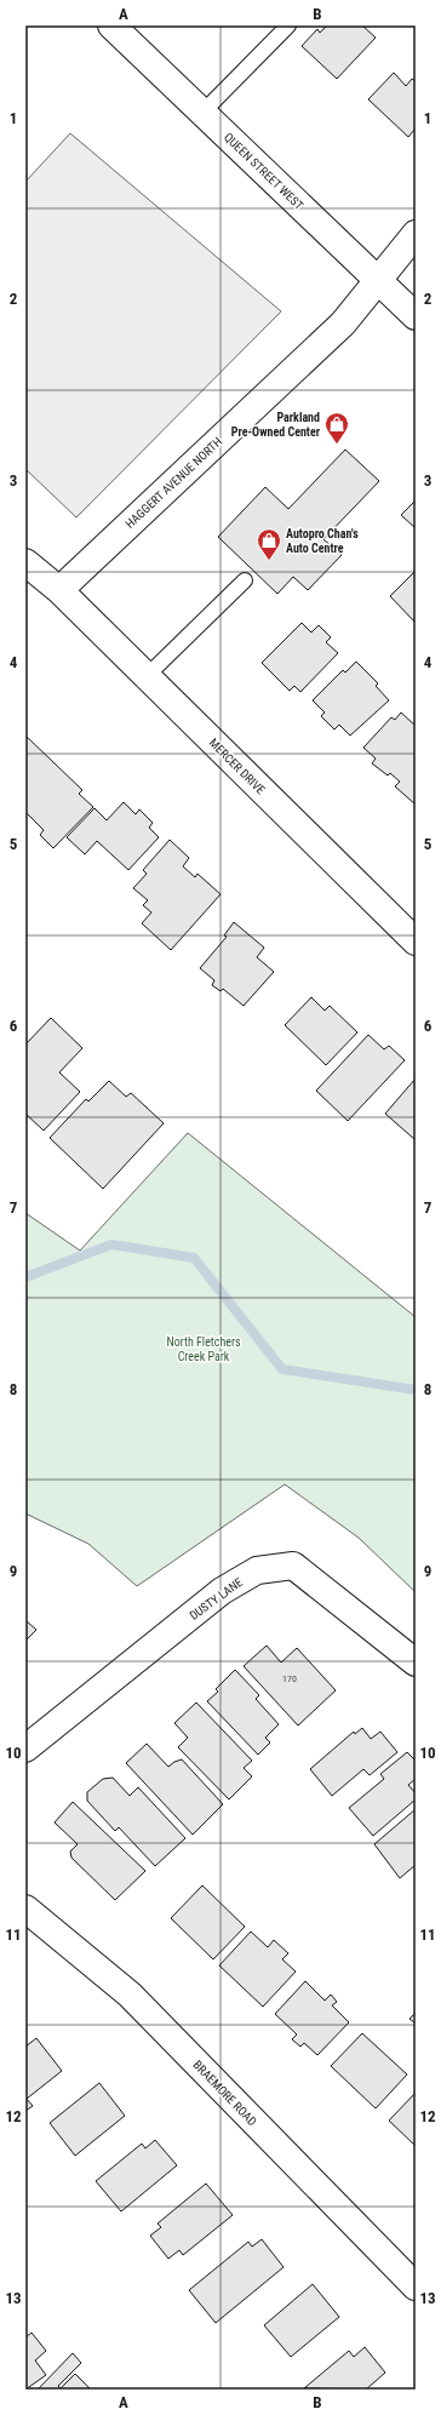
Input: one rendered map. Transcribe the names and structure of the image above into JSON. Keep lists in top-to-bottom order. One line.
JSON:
{"streets":{"street":["QUEEN STREET WEST","HAGGERT AVENUE NORTH","MERCER DRIVE","DUSTY LANE","BRAEMORE ROAD"]},"crossings":[["QUEEN STREET WEST","HAGGERT AVENUE NORTH"],["HAGGERT AVENUE NORTH","MERCER DRIVE"]],"parks":["North Fletchers Creek Park"],"places":{"shop":["Parkland Pre-Owned Center","Autopro Chan's Auto Centre"]},"house_numbers":["170"],"grid":{"columns":["A","B"],"rows":["1","2","3","4","5","6","7","8","9","10","11","12","13"]}}
